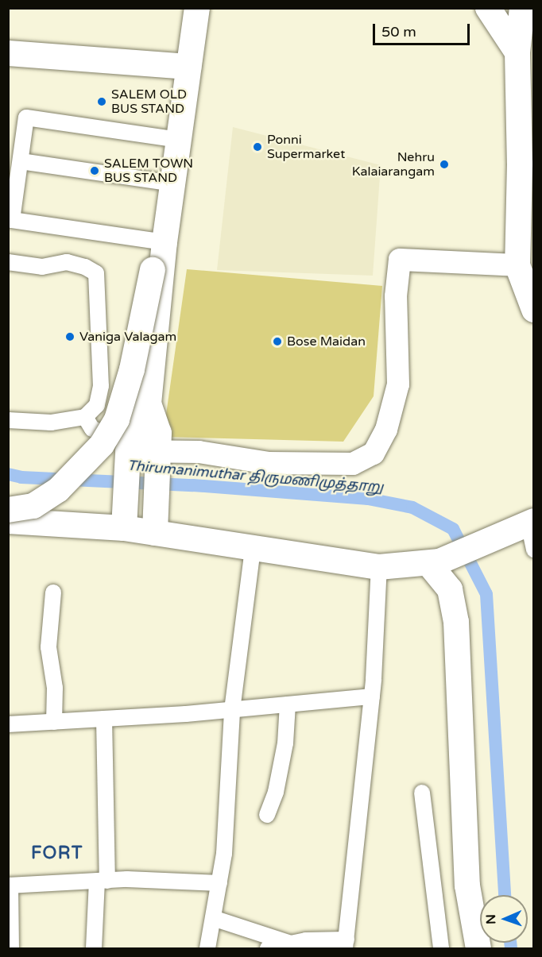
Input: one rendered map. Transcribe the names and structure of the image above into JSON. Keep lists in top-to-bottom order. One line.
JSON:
{"districts":["FORT"],"water":["Thirumanimuthar திருமணிமுத்தாறு"],"places":["SALEM OLD BUS STAND","Ponni Supermarket","Nehru Kalaiarangam","SALEM TOWN BUS STAND","Vaniga Valagam","Bose Maidan"],"scale_bar":"50 m","north":"left"}
